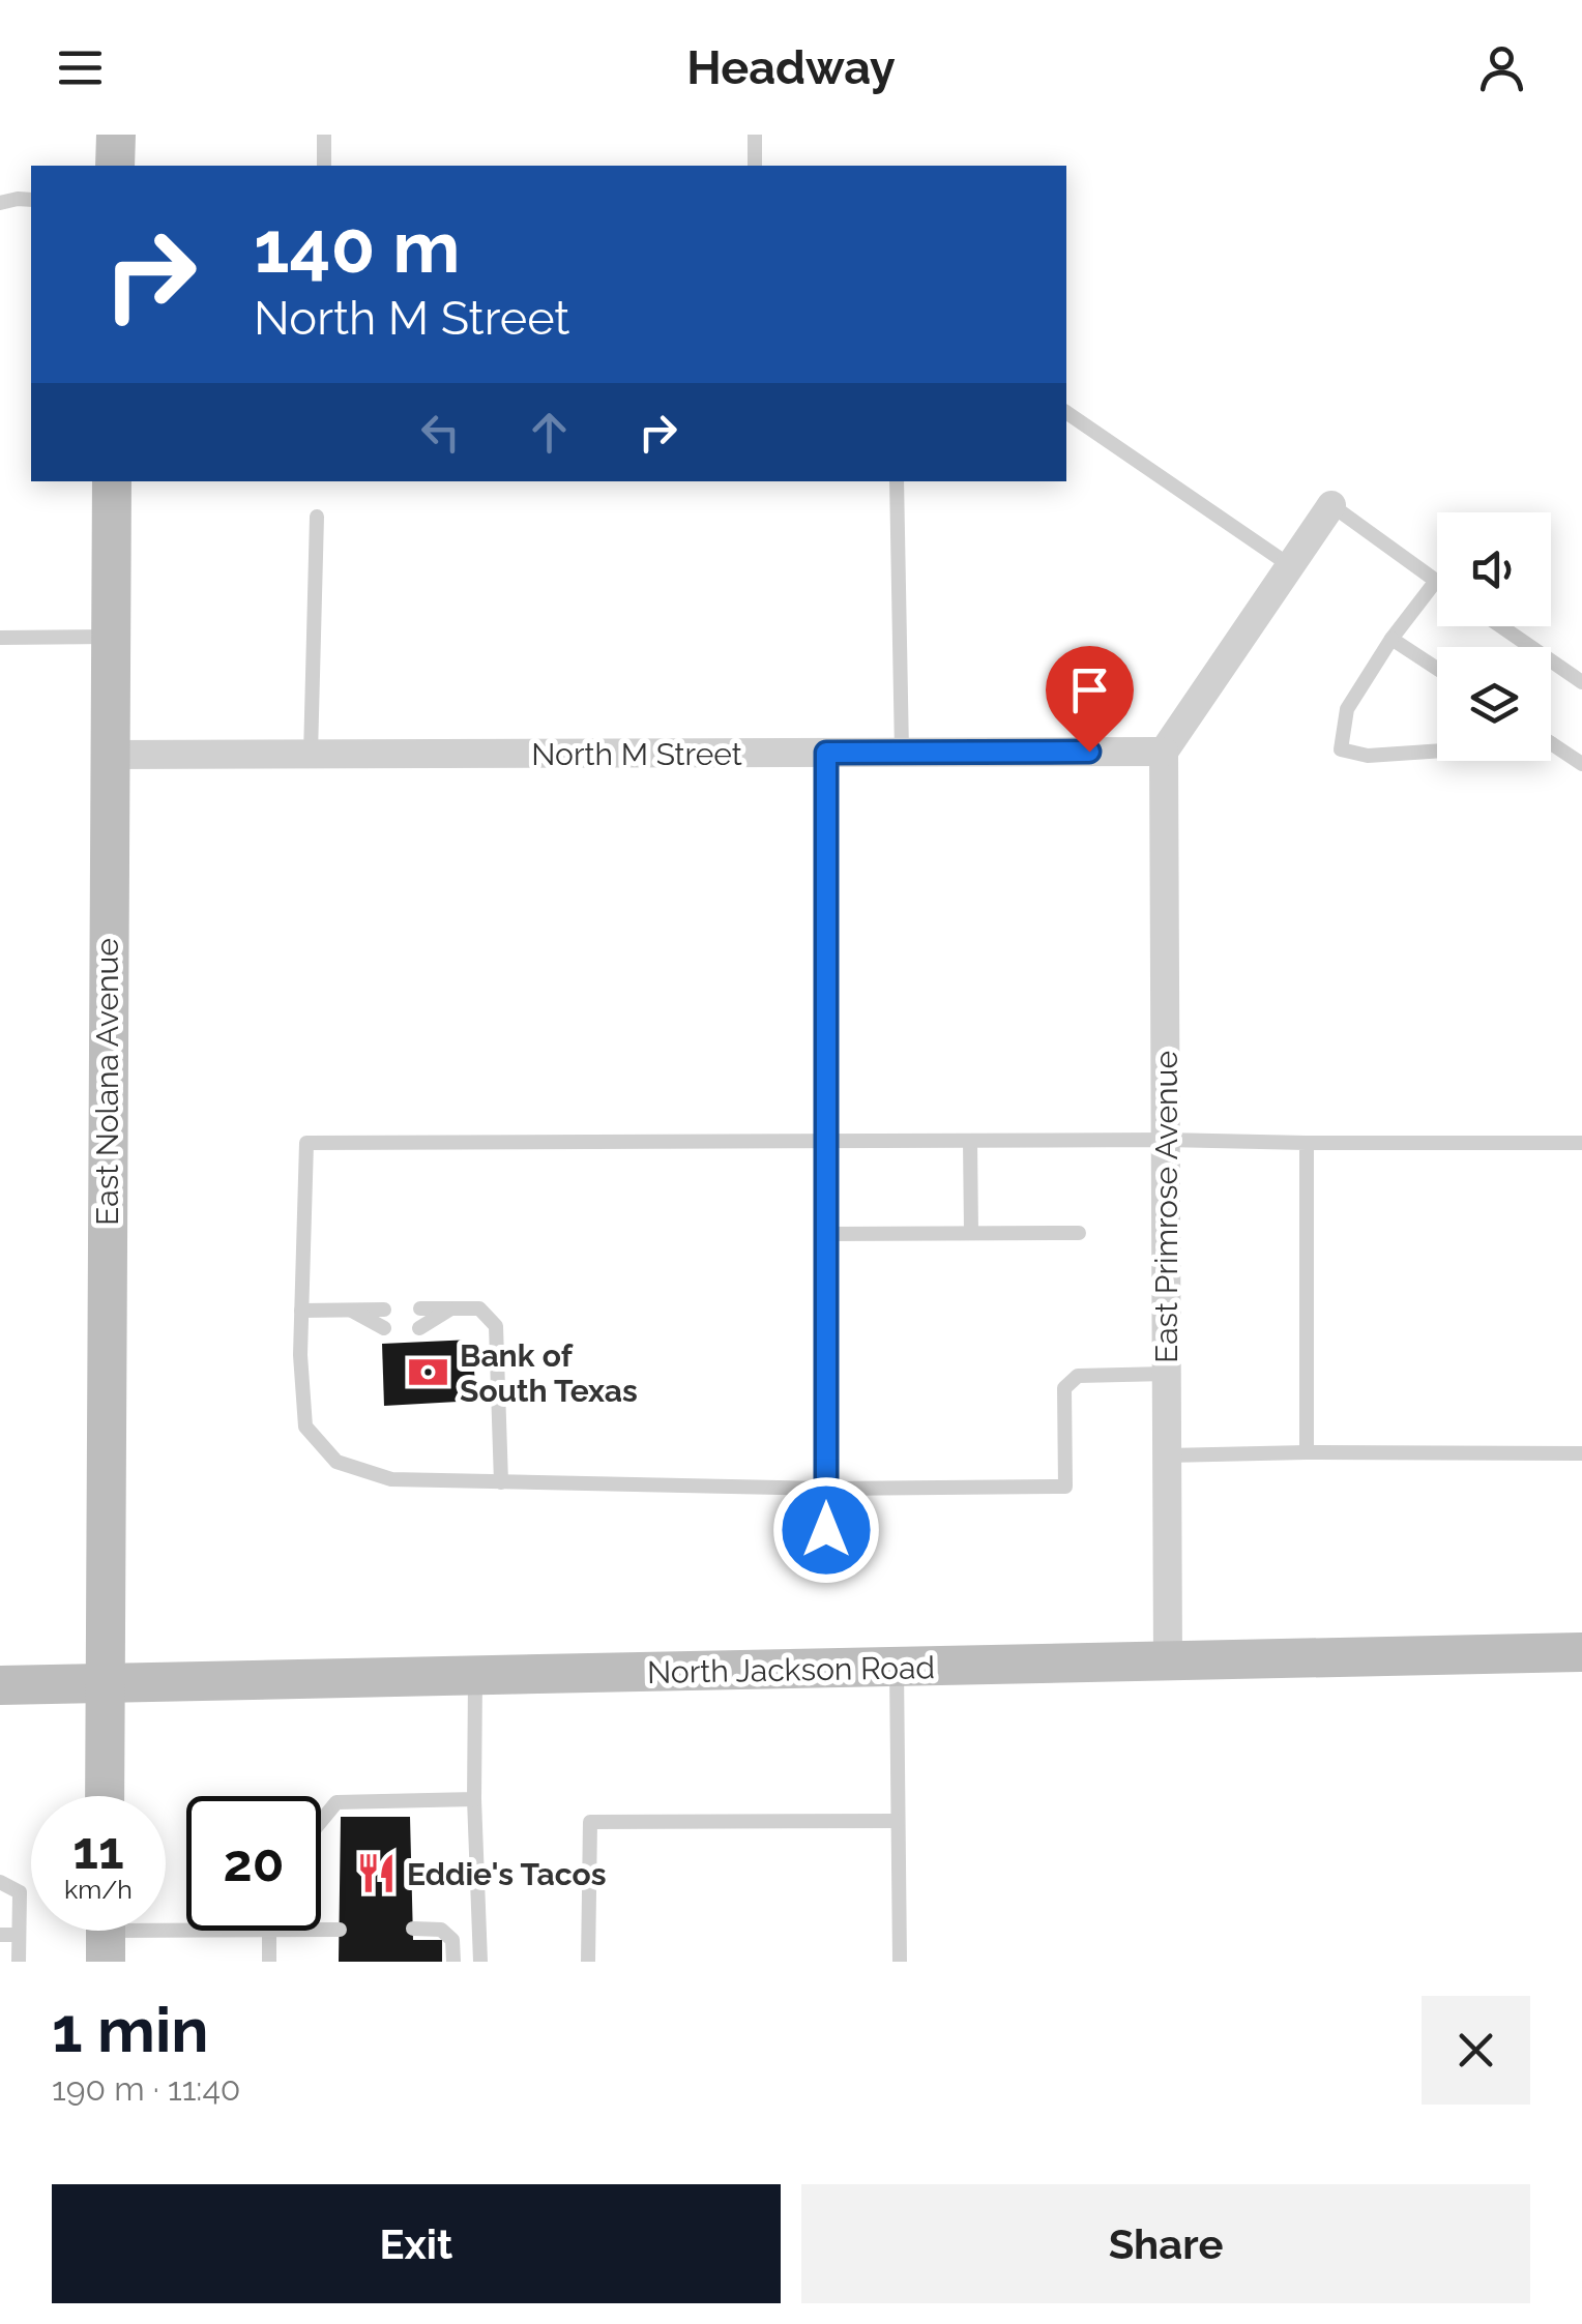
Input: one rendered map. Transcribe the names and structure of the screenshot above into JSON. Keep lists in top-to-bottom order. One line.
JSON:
{"streets":{"main road":["East Nolana Avenue","North Jackson Road"],"street":["North M Street","East Primrose Avenue"]},"crossings":[["North M Street","East Nolana Avenue"],["North M Street","East Primrose Avenue"],["East Nolana Avenue","North Jackson Road"],["East Primrose Avenue","North Jackson Road"]],"places":{"bank":["Bank of South Texas"],"restaurant":["Eddie's Tacos"]},"page":{"header":"Headway","turn":["140 m","North M Street"],"speed":"11 km/h","limit":"20","heading":["1 min","190 m · 11:40"],"buttons":["Exit","Share"]}}
